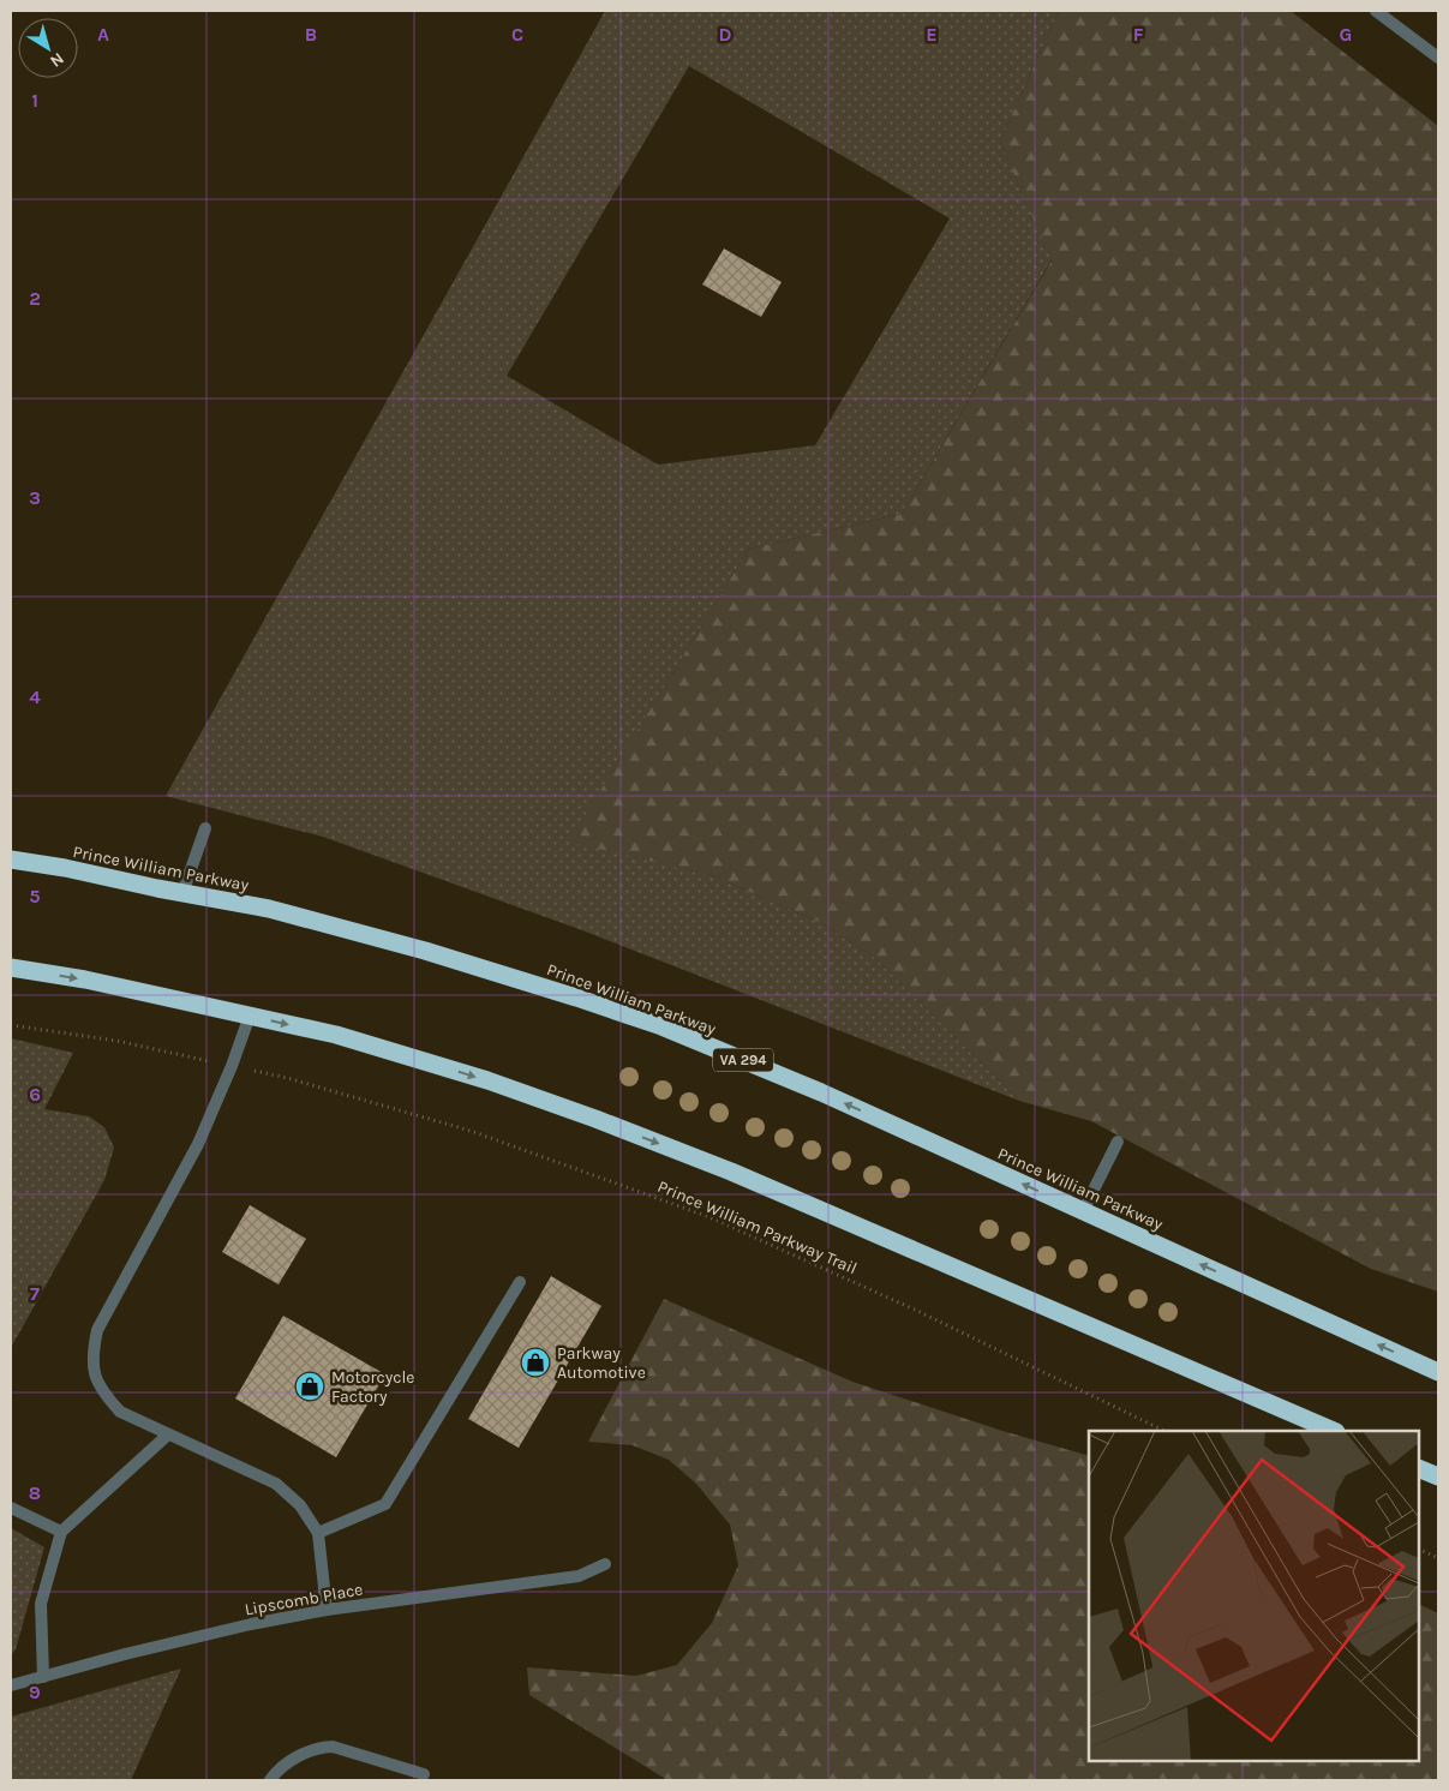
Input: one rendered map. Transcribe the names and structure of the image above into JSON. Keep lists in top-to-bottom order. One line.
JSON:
{"streets":{"highway":["Prince William Parkway","VA 294"],"street":["Lipscomb Place"],"path":["Prince William Parkway Trail"]},"places":{"shop":["Parkway Automotive","Motorcycle Factory"]},"north":"bottom right","grid":{"columns":["A","B","C","D","E","F","G"],"rows":["1","2","3","4","5","6","7","8","9"]}}
